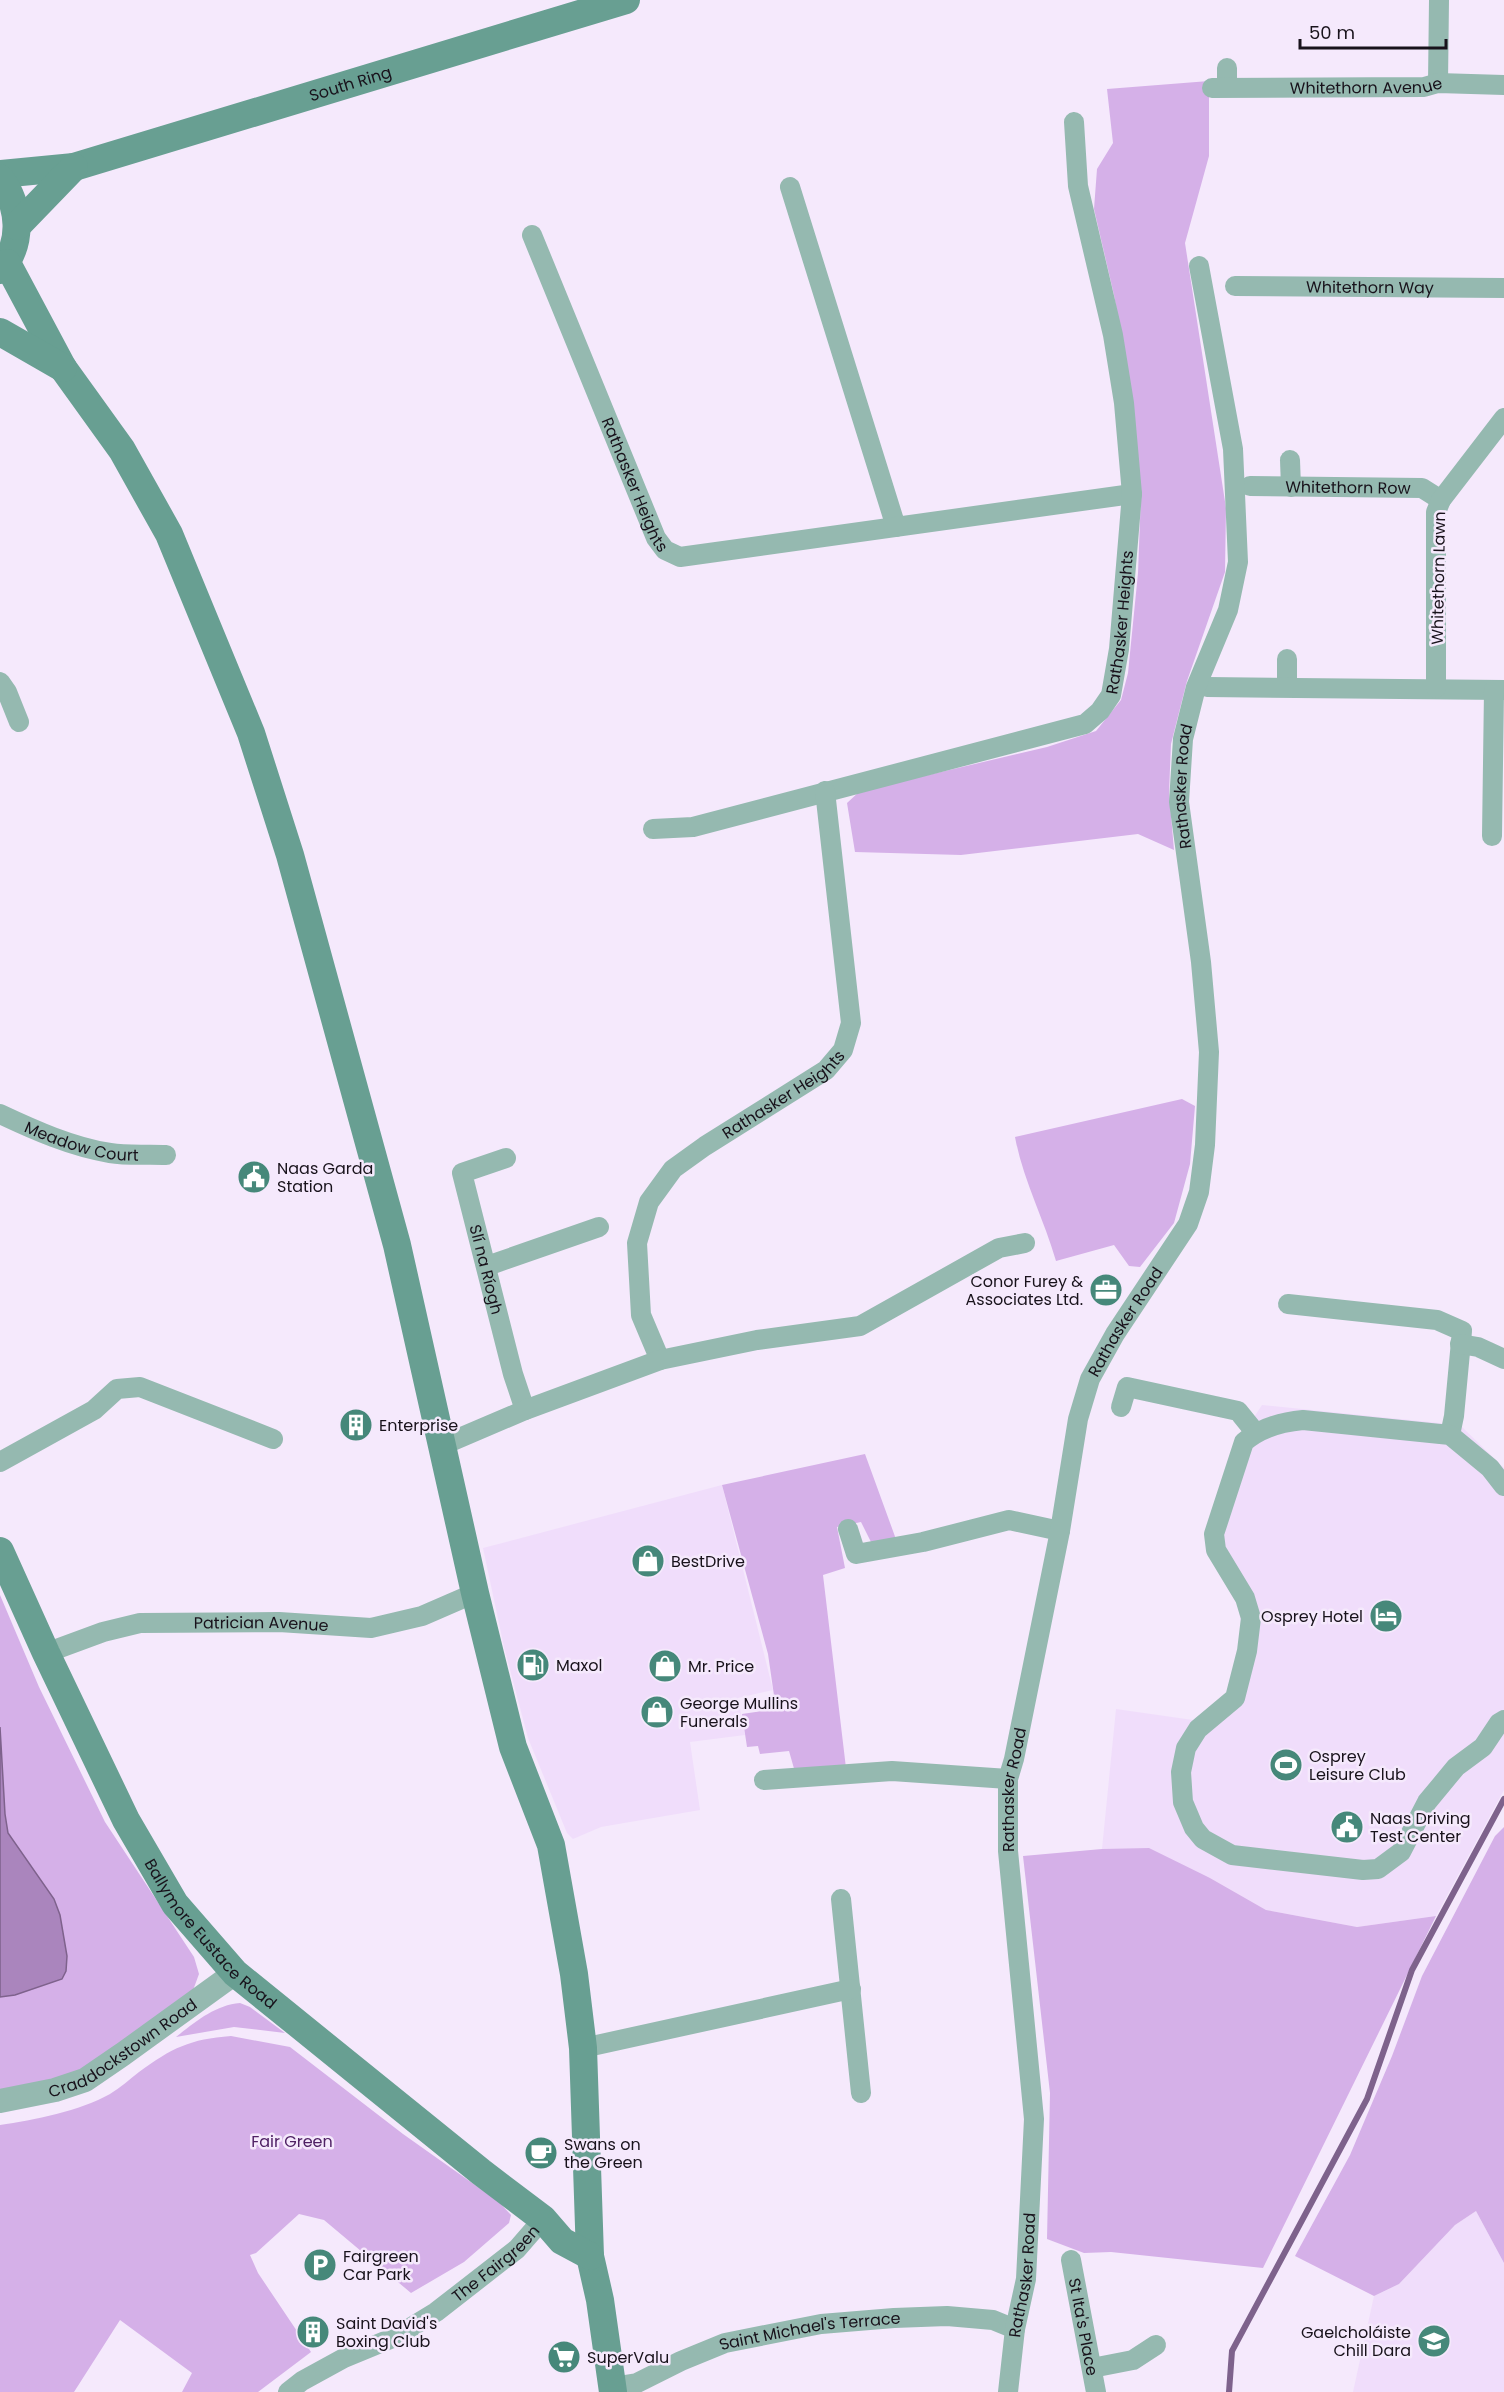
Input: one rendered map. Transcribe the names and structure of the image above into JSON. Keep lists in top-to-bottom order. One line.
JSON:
{"streets":{"main road":["South Ring","Ballymore Eustace Road"],"street":["Whitethorn Avenue","Whitethorn Way","Rathasker Heights","Whitethorn Row","Whitethorn Lawn","Rathasker Road","Meadow Court","Slí na Ríogh","Patrician Avenue","Craddockstown Road","The Fairgreen","St Ita's Place","Saint Michael's Terrace"]},"crossings":[["Whitethorn Row","Whitethorn Lawn"],["Rathasker Road","Saint Michael's Terrace"],["Patrician Avenue","Ballymore Eustace Road"],["Ballymore Eustace Road","Craddockstown Road"],["Ballymore Eustace Road","The Fairgreen"]],"parks":["Fair Green"],"places":{"public building":["Naas Garda Station","Naas Driving Test Center"],"office":["Conor Furey & Associates Ltd."],"building":["Enterprise","Saint David's Boxing Club"],"shop":["BestDrive","Mr. Price","George Mullins Funerals"],"hotel":["Osprey Hotel"],"fuel station":["Maxol"],"sports":["Osprey Leisure Club"],"cafe":["Swans on the Green"],"parking":["Fairgreen Car Park"],"school or university":["Gaelcholáiste Chill Dara"],"supermarket":["SuperValu"]},"scale_bar":"50 m"}
